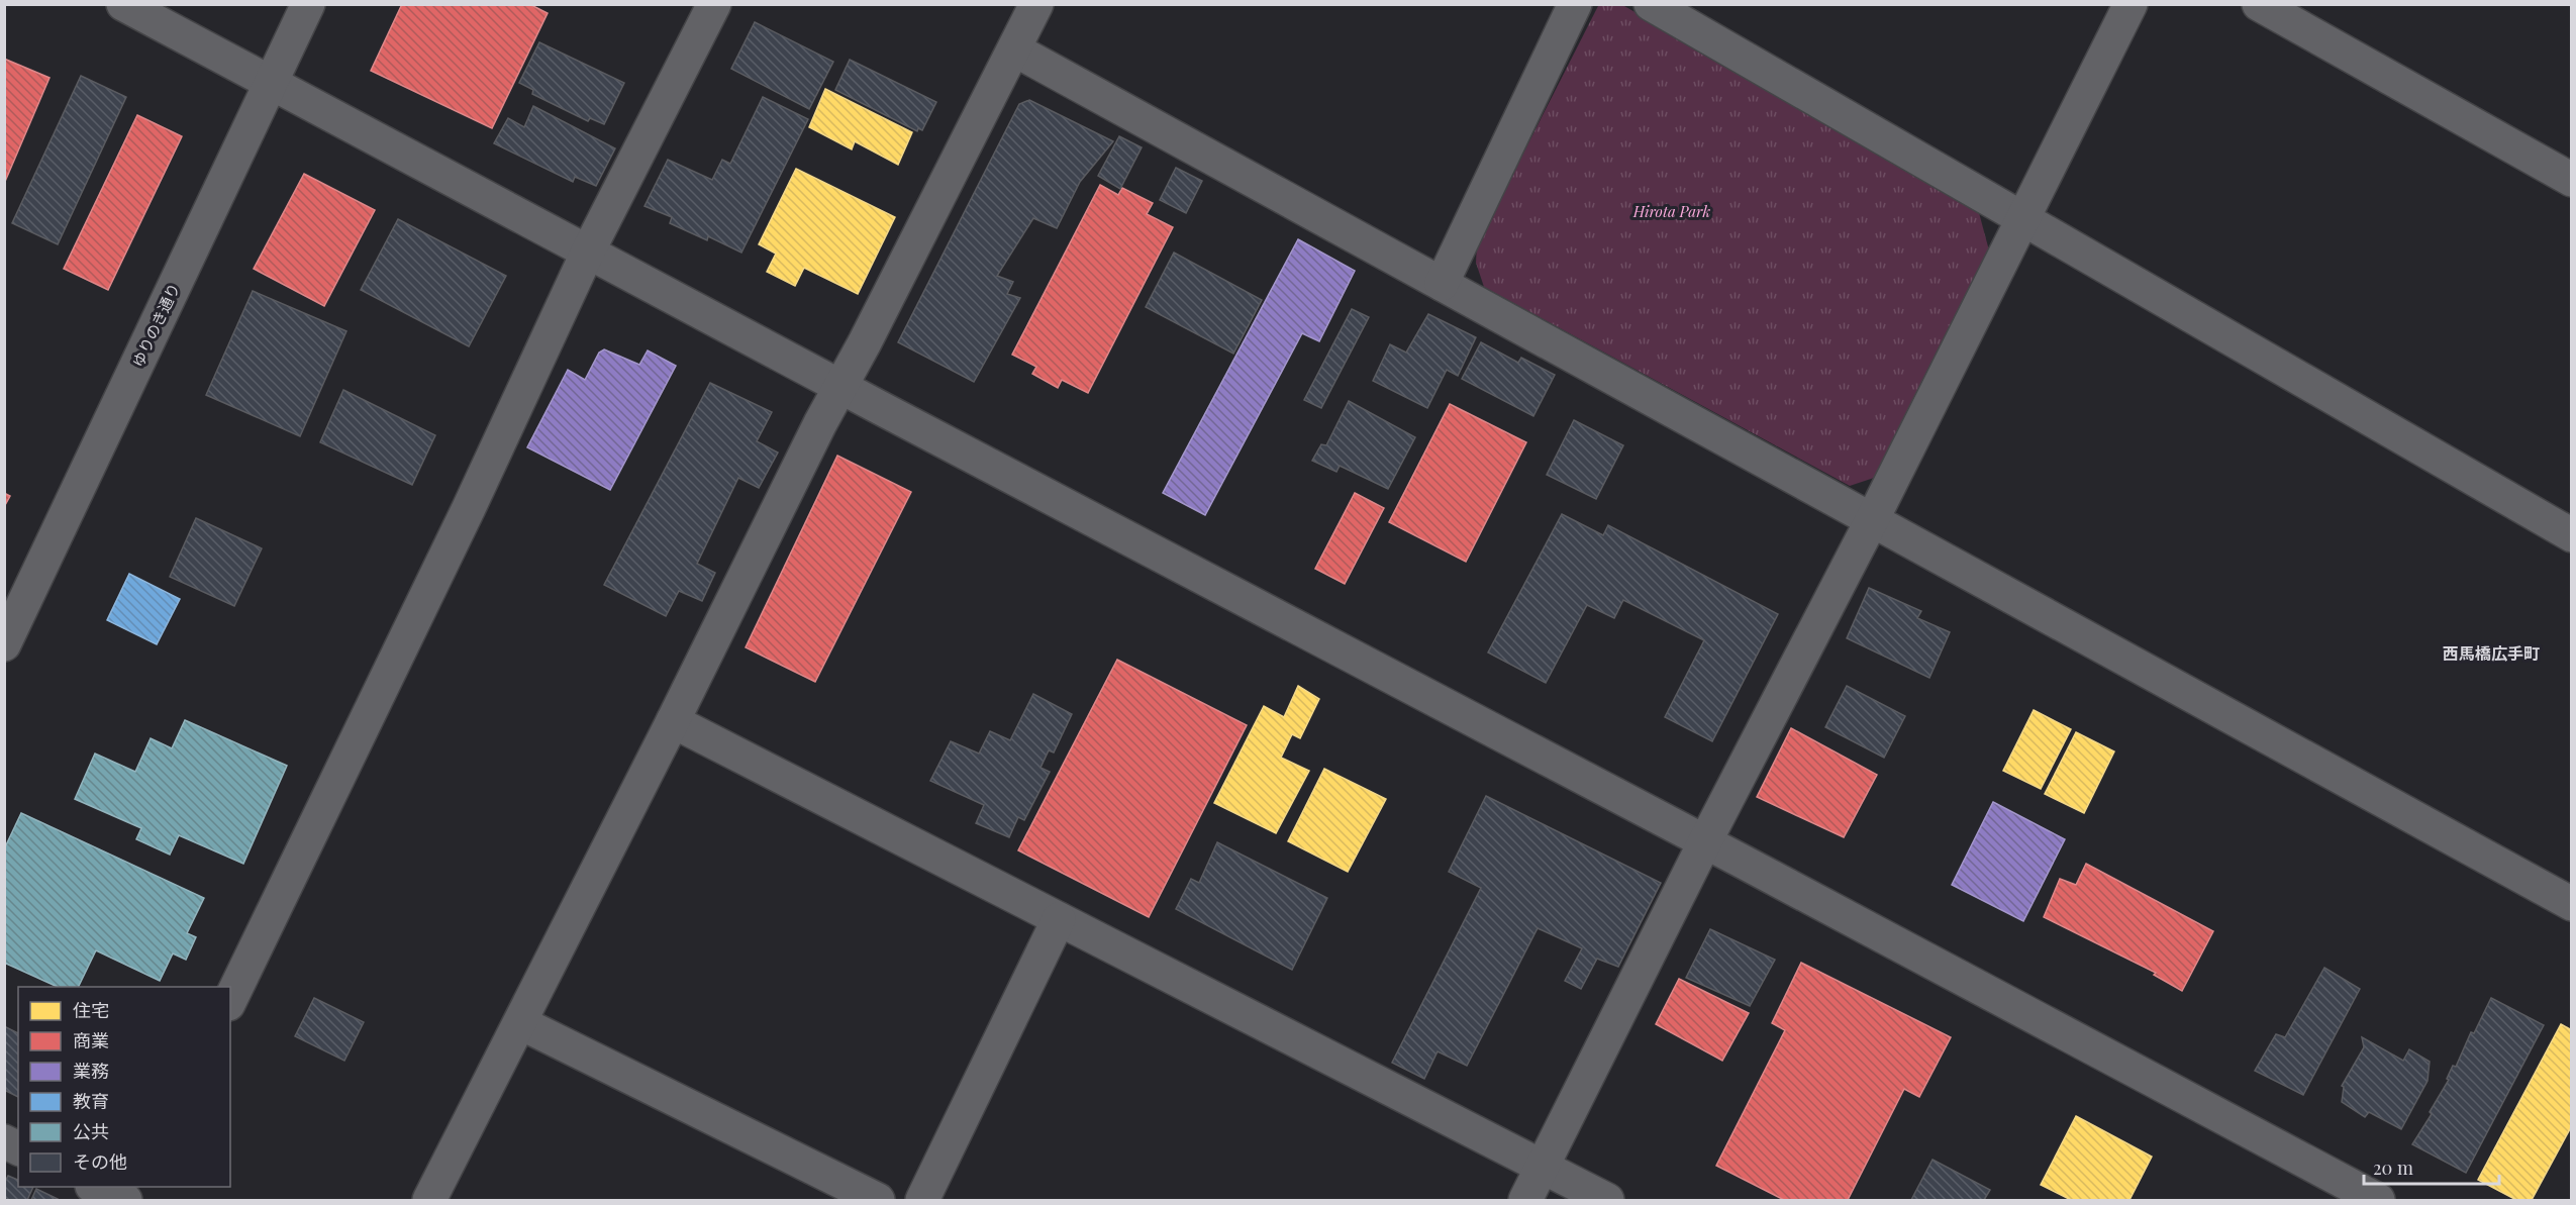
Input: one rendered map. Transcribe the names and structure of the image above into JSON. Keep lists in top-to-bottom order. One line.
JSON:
{"streets":{"street":["ゆりのき通り"]},"districts":["西馬橋広手町"],"parks":["Hirota Park"],"legend":["住宅","商業","業務","教育","公共","その他"],"scale_bar":"20 m"}
